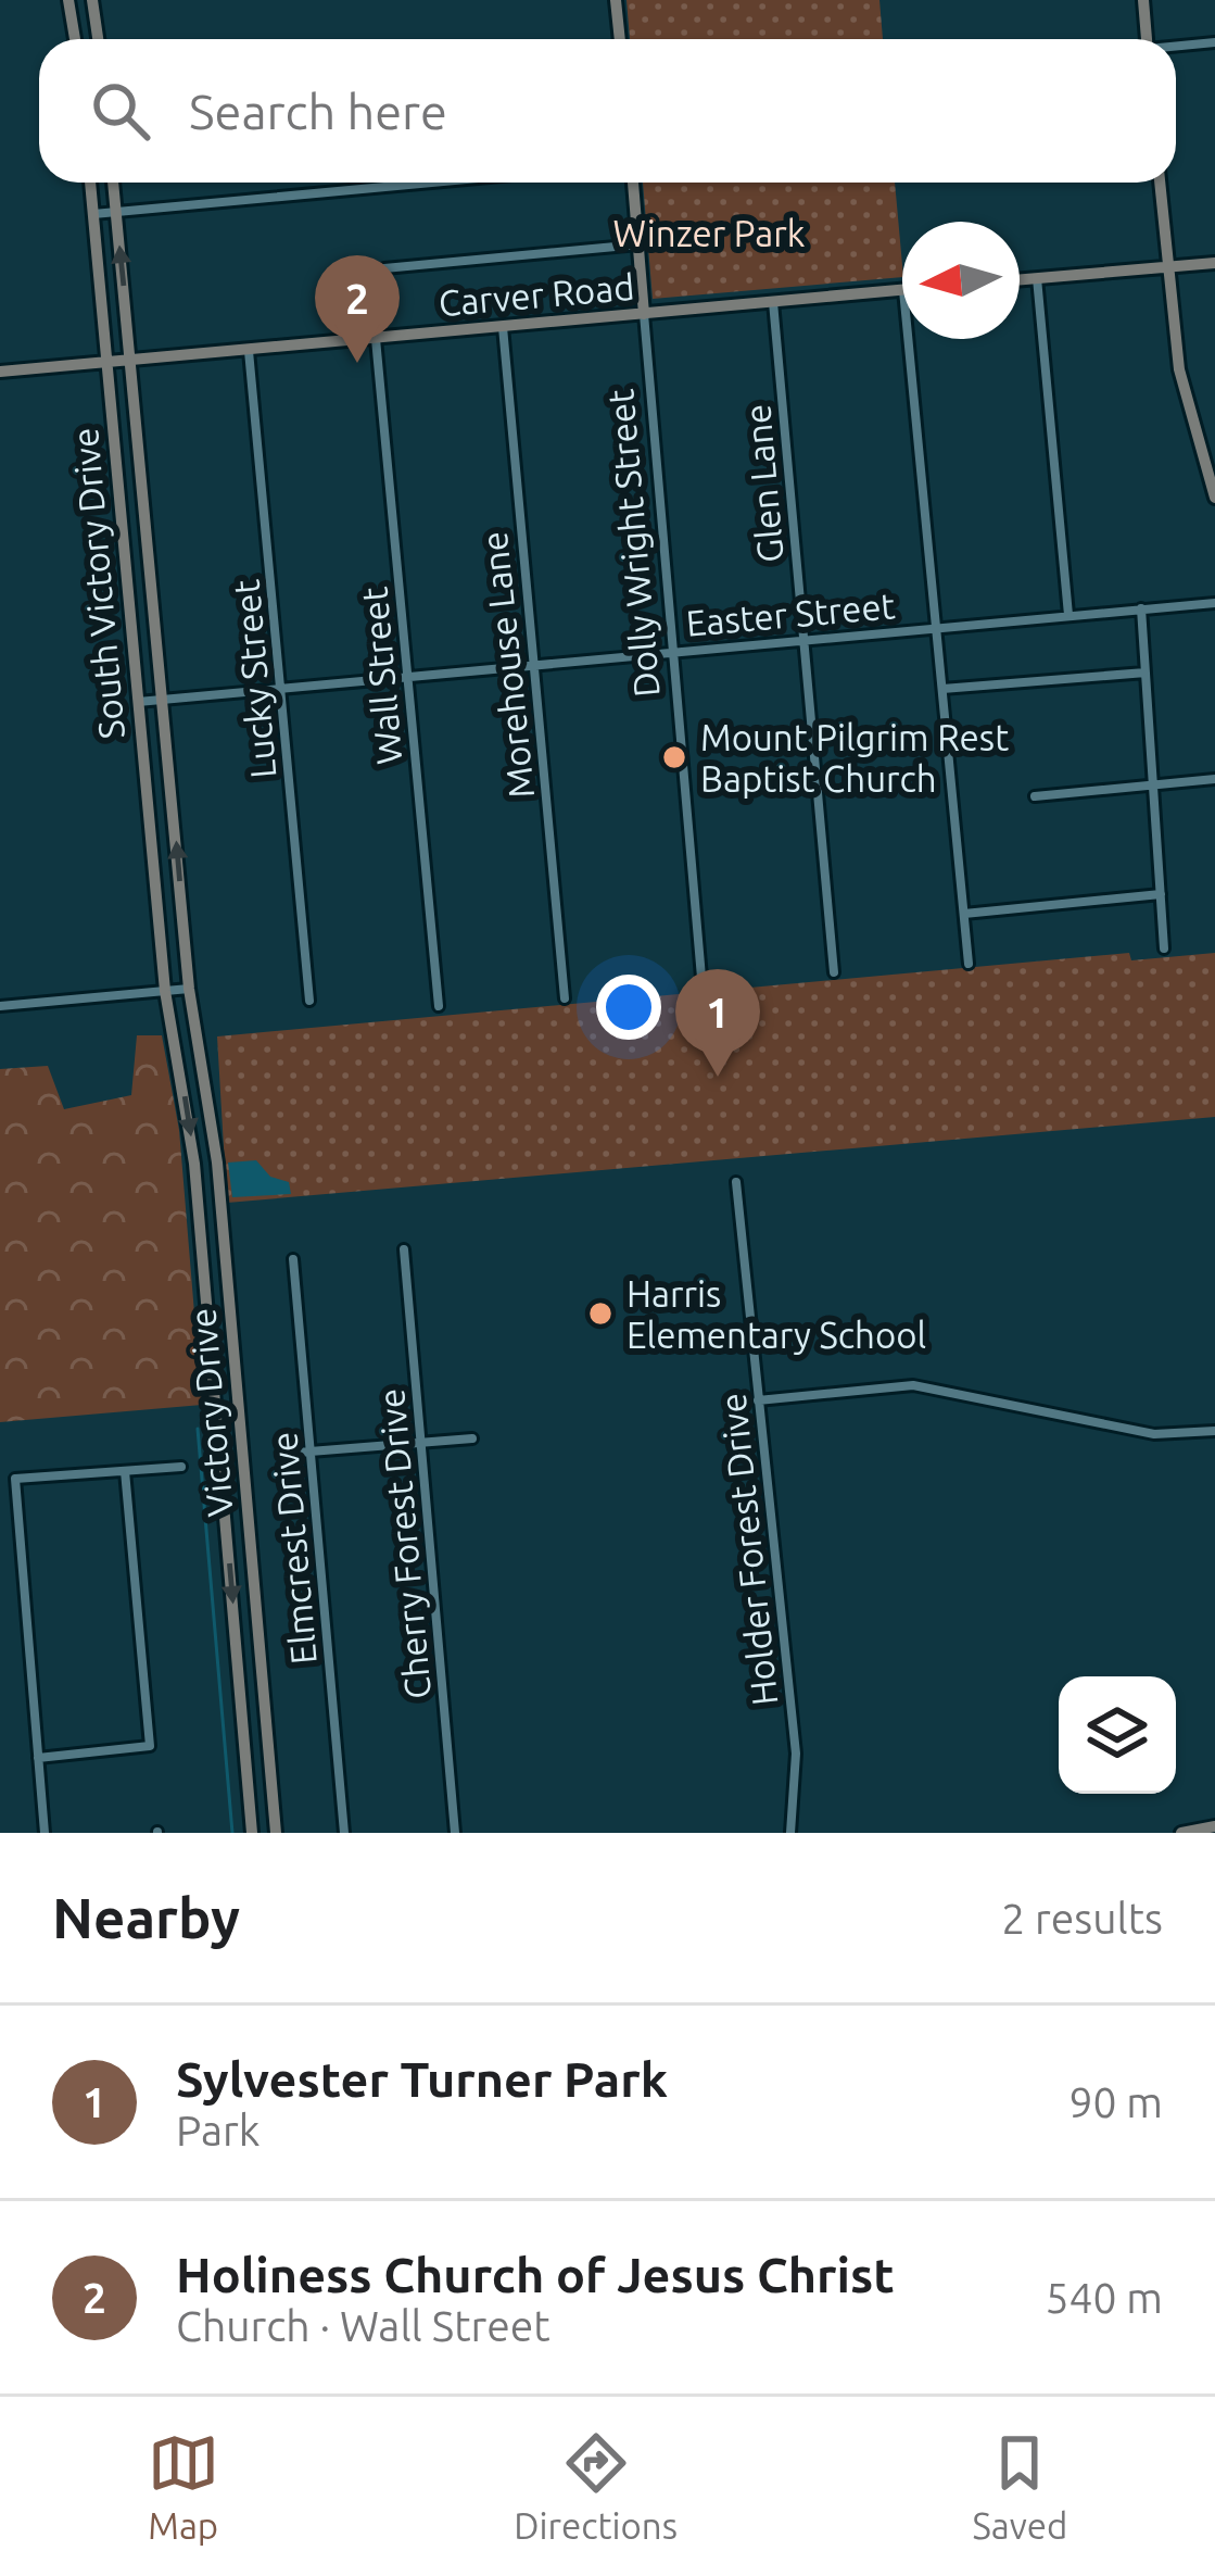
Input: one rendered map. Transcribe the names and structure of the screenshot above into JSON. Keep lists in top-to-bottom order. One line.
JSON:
{"streets":{"main road":["Carver Road","Dolly Wright Street","South Victory Drive","Victory Drive"],"street":["Glen Lane","Easter Street","Morehouse Lane","Wall Street","Lucky Street","Cherry Forest Drive","Elmcrest Drive","Holder Forest Drive"]},"crossings":[["Carver Road","Glen Lane"],["Carver Road","Dolly Wright Street"],["Carver Road","South Victory Drive"],["Carver Road","Morehouse Lane"],["Carver Road","Wall Street"],["Carver Road","Lucky Street"],["Glen Lane","Easter Street"],["Dolly Wright Street","Easter Street"],["South Victory Drive","Easter Street"],["South Victory Drive","Victory Drive"],["Easter Street","Morehouse Lane"],["Easter Street","Wall Street"],["Easter Street","Lucky Street"]],"parks":["Winzer Park"],"places":["Mount Pilgrim Rest Baptist Church","Harris Elementary School"],"north":"left","page":{"search":"Search here","pins":["2","1"],"heading":["Nearby","2 results"],"list":[{"mark":"1","name":"Sylvester Turner Park","note":"Park","value":"90 m"},{"mark":"2","name":"Holiness Church of Jesus Christ","note":"Church · Wall Street","value":"540 m"}],"nav":["Map","Directions","Saved"]}}
